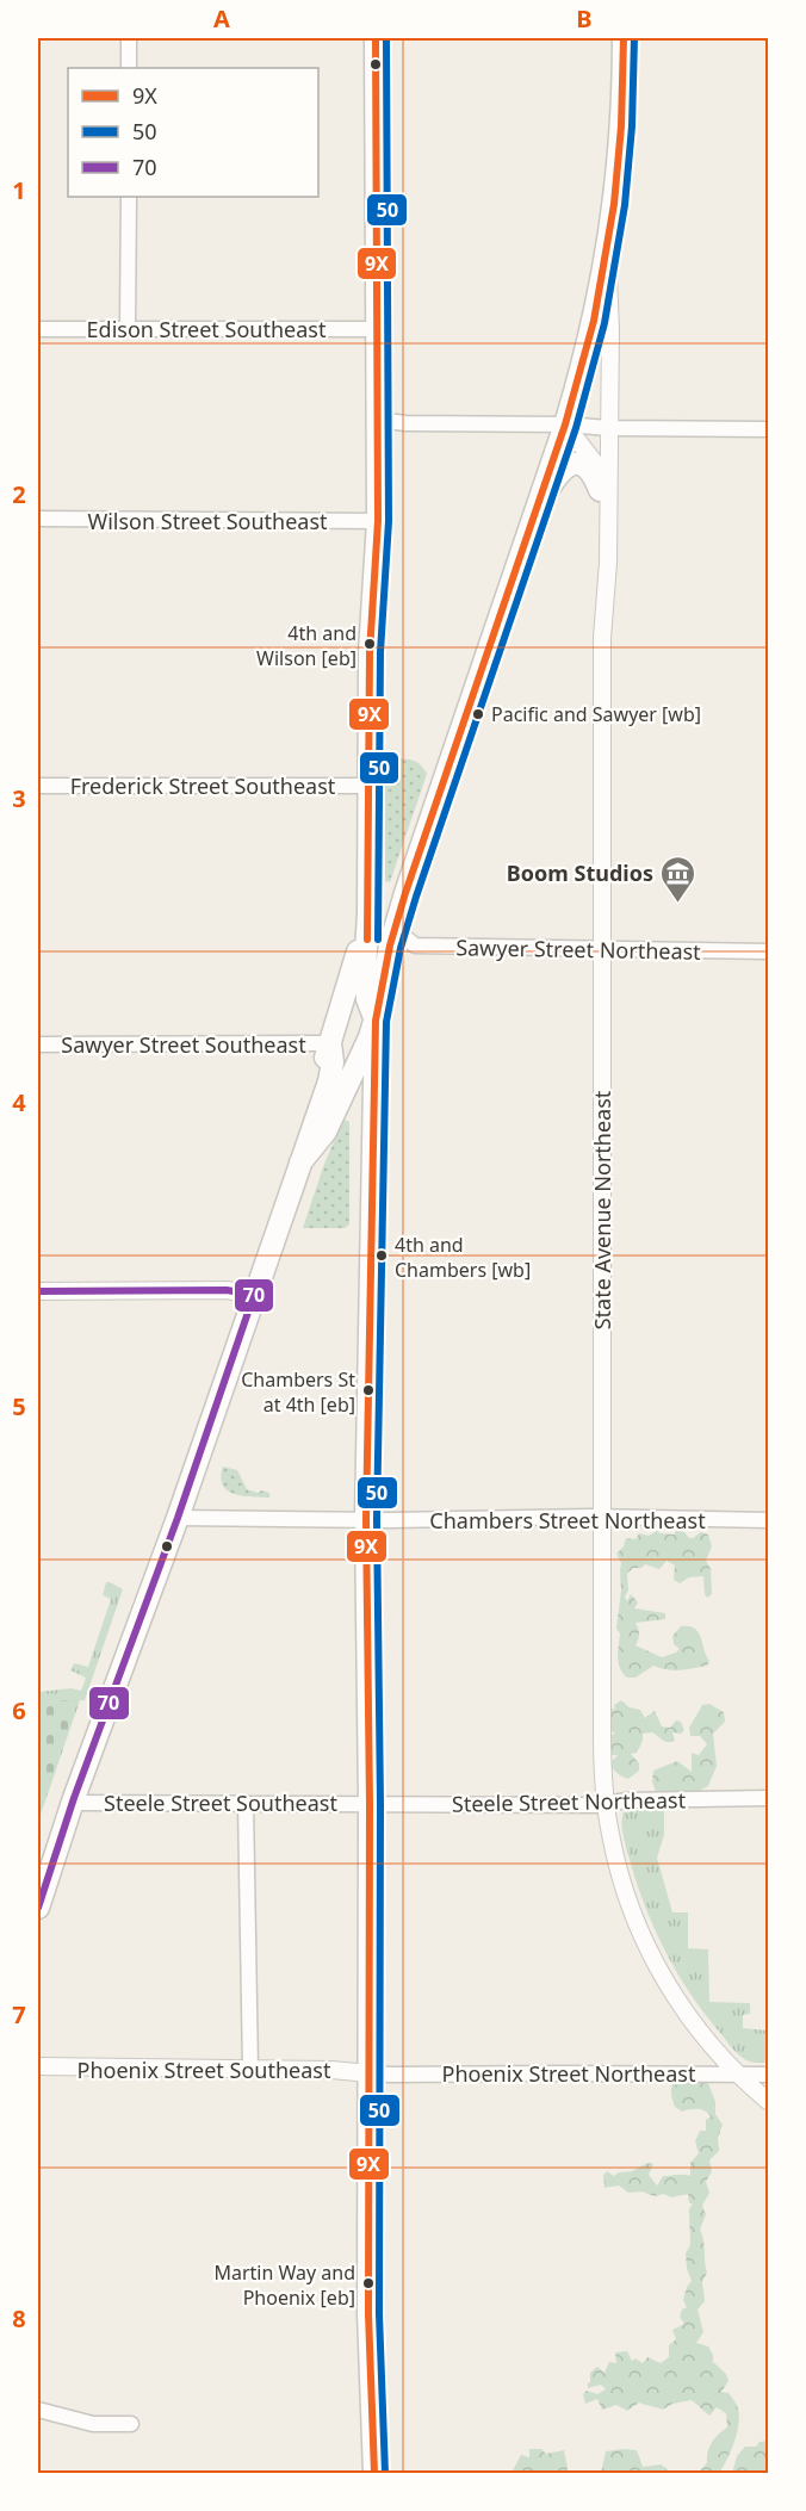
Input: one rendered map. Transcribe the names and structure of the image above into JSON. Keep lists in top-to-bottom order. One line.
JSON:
{"streets":{"main road":["State Avenue Northeast"],"street":["Edison Street Southeast","Wilson Street Southeast","Frederick Street Southeast","Sawyer Street Northeast","Sawyer Street Southeast","Chambers Street Northeast","Steele Street Northeast","Steele Street Southeast","Phoenix Street Southeast","Phoenix Street Northeast"]},"crossings":[["Sawyer Street Northeast","State Avenue Northeast"],["State Avenue Northeast","Chambers Street Northeast"],["State Avenue Northeast","Steele Street Northeast"],["State Avenue Northeast","Phoenix Street Northeast"],["Steele Street Northeast","Steele Street Southeast"],["Phoenix Street Southeast","Phoenix Street Northeast"]],"places":{"other":["4th and Wilson [eb]","Pacific and Sawyer [wb]","4th and Chambers [wb]","Chambers St at 4th [eb]","Martin Way and Phoenix [eb]"],"museum":["Boom Studios"]},"lines":["transit line 9X","transit line 50","transit line 70"],"legend":["9X","50","70"],"grid":{"columns":["A","B"],"rows":["1","2","3","4","5","6","7","8"]}}
